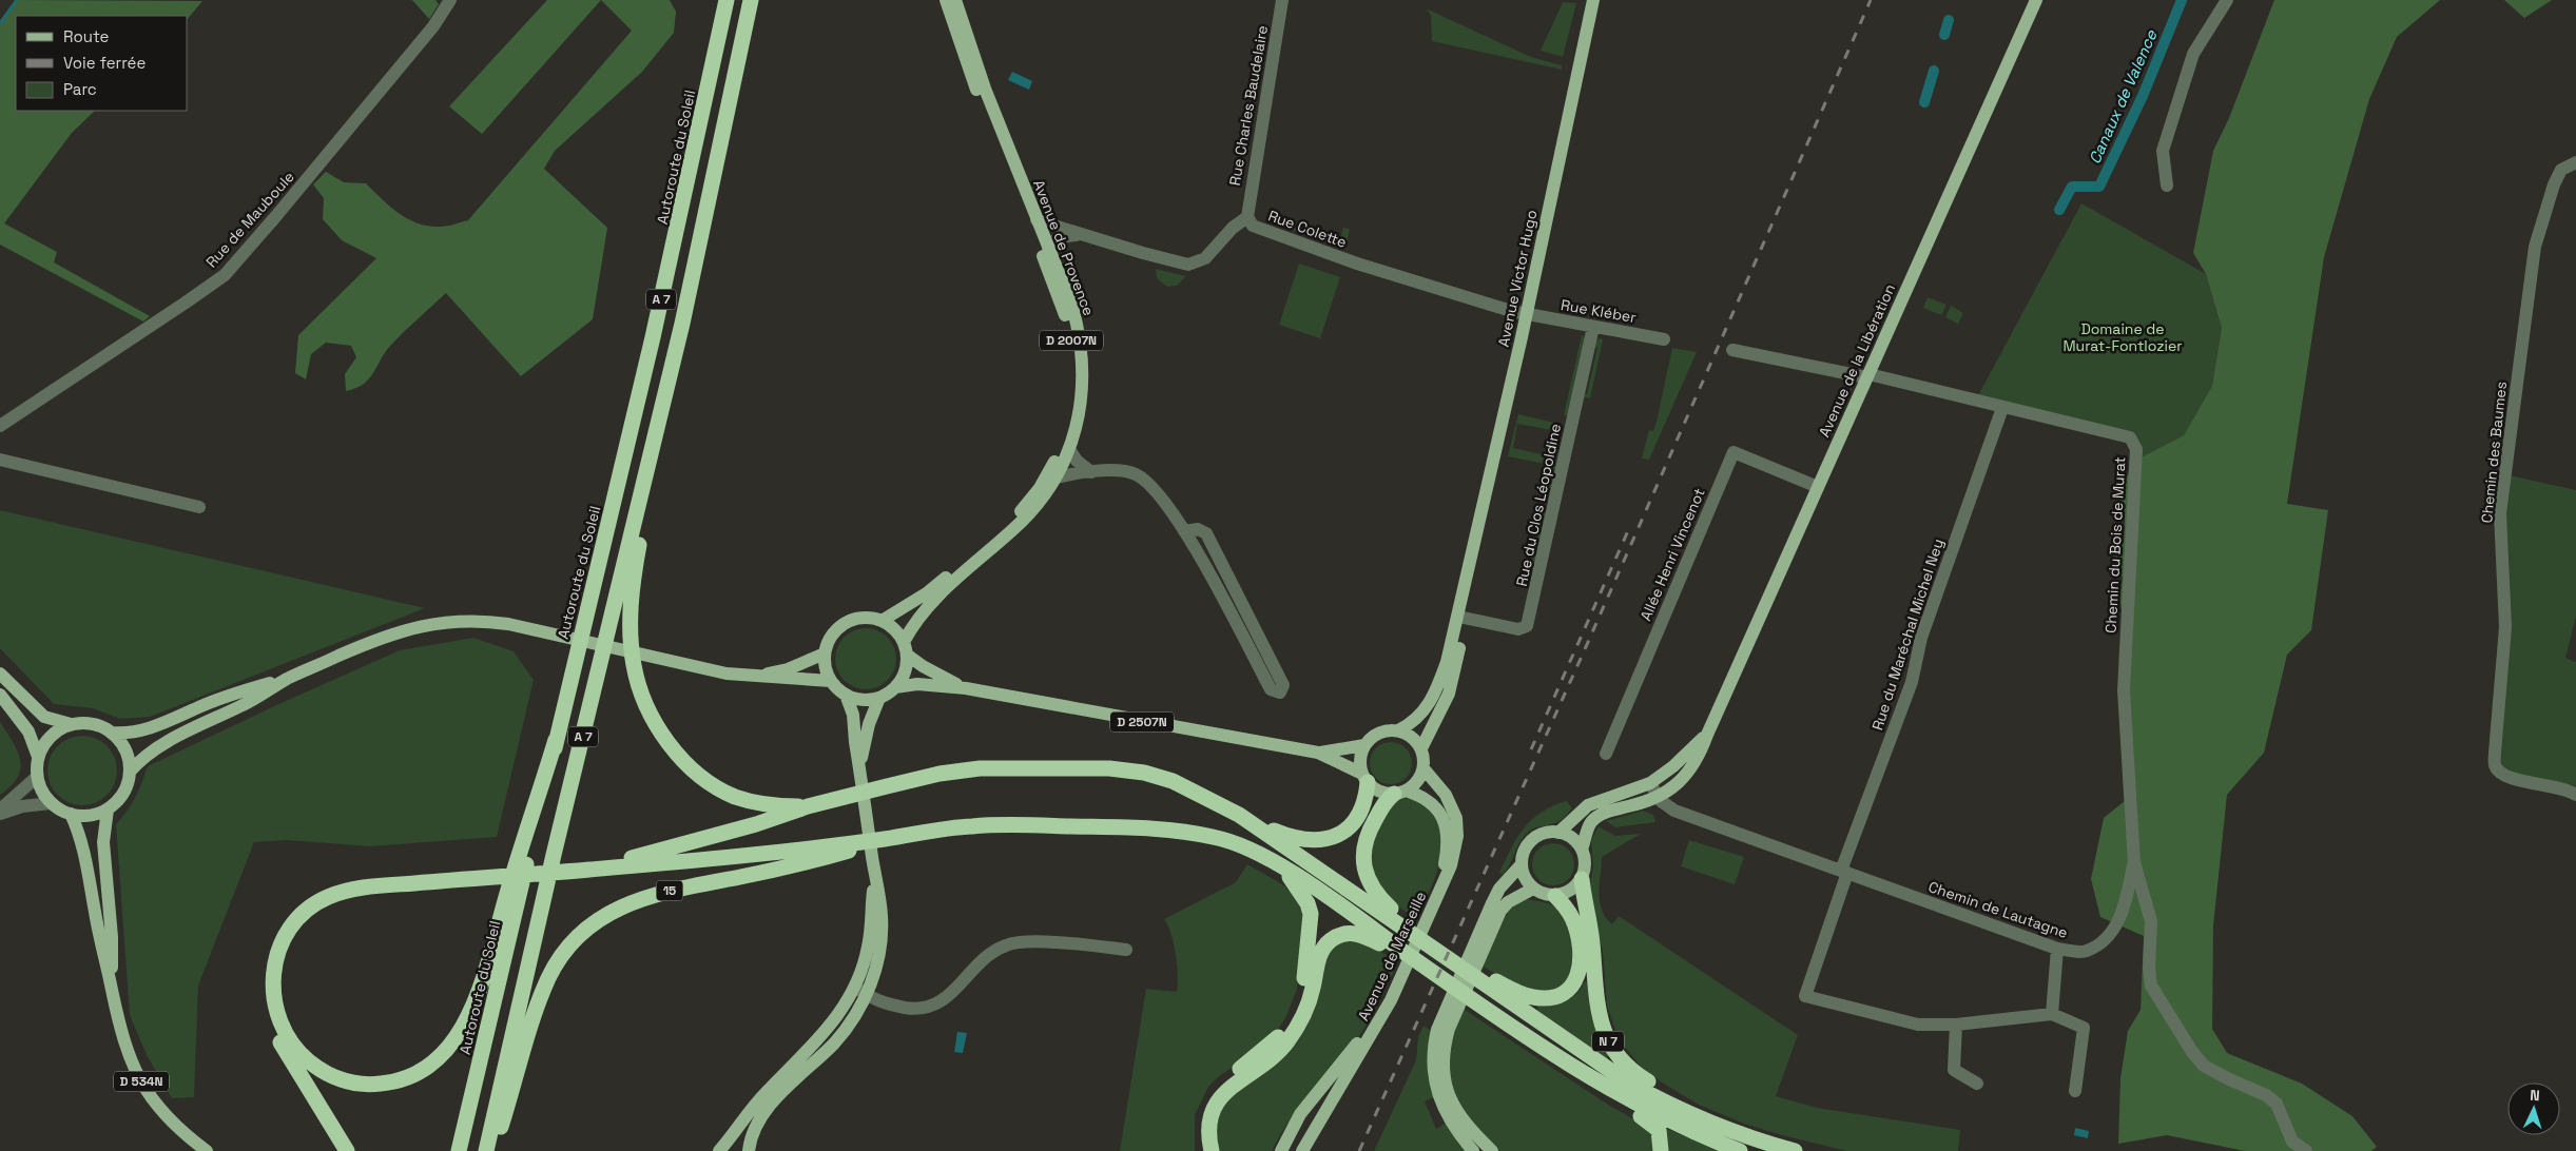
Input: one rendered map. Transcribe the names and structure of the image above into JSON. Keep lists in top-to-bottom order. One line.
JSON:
{"streets":{"highway":["Autoroute du Soleil","A 7","15","N 7"],"main road":["Avenue de Provence","Avenue Victor Hugo","D 2007N","Avenue de la Libération","D 2507N","Avenue de Marseille","D 534N"],"street":["Rue Charles Baudelaire","Rue de Mauboule","Rue Colette","Rue Kléber","Chemin des Baumes","Rue du Clos Léopoldine","Chemin du Bois de Murat","Allée Henri Vincenot","Rue du Maréchal Michel Ney","Chemin de Lautagne"]},"crossings":[["Rue Charles Baudelaire","Rue Colette"],["Rue Colette","Avenue de Provence"],["Rue Colette","Avenue Victor Hugo"],["Rue Colette","Rue Kléber"],["Avenue de Provence","D 2507N"],["Avenue Victor Hugo","Rue Kléber"],["Avenue Victor Hugo","Rue du Clos Léopoldine"],["Avenue Victor Hugo","D 2507N"],["Avenue Victor Hugo","Avenue de Marseille"],["Rue Kléber","Rue du Clos Léopoldine"],["Avenue de la Libération","Chemin du Bois de Murat"],["Avenue de la Libération","Allée Henri Vincenot"],["Avenue de la Libération","Chemin de Lautagne"],["Avenue de la Libération","N 7"],["Chemin du Bois de Murat","Rue du Maréchal Michel Ney"],["Chemin du Bois de Murat","Chemin de Lautagne"],["Rue du Maréchal Michel Ney","Chemin de Lautagne"],["D 2507N","Avenue de Marseille"]],"water":["Canaux de Valence"],"parks":["Domaine de Murat-Fontlozier"],"legend":["Route","Voie ferrée","Parc"],"north":"top"}
